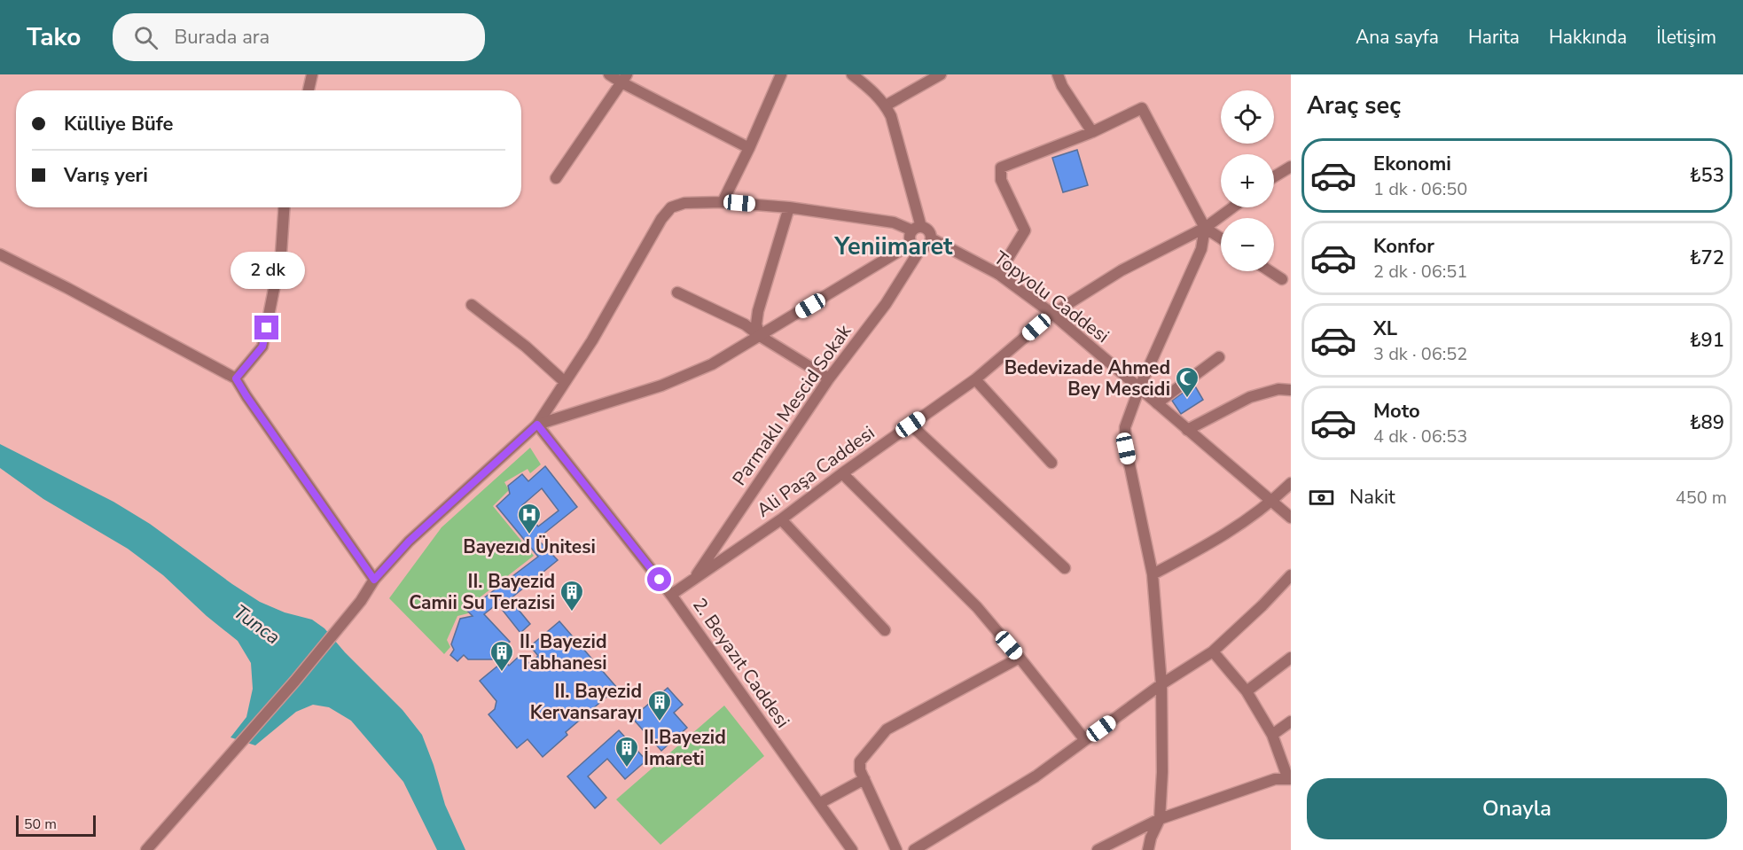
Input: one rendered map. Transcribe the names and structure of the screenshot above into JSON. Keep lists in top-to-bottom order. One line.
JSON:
{"streets":{"street":["Topyolu Caddesi","Parmaklı Mescid Sokak","Ali Paşa Caddesi","2. Beyazıt Caddesi"]},"crossings":[["Topyolu Caddesi","Parmaklı Mescid Sokak"],["Topyolu Caddesi","Ali Paşa Caddesi"],["Parmaklı Mescid Sokak","Ali Paşa Caddesi"],["Ali Paşa Caddesi","2. Beyazıt Caddesi"]],"districts":["Yeniimaret"],"water":["Tunca"],"places":{"mosque":["Bedevizade Ahmed Bey Mescidi"],"hospital":["Bayezıd Ünitesi"],"building":["II. Bayezid Camii Su Terazisi","II. Bayezid Tabhanesi","II. Bayezid Kervansarayı","II.Bayezid İmareti"]},"scale_bar":"50 m","page":{"header":"Tako","search":"Burada ara","nav":["Ana sayfa","Harita","Hakkında","İletişim"],"heading":"Araç seç","map_buttons":["+","−"],"banner":["Külliye Büfe","Varış yeri"],"list":[{"name":"Ekonomi","note":"1 dk · 06:50","value":"₺53"},{"name":"Konfor","note":"2 dk · 06:51","value":"₺72"},{"name":"XL","note":"3 dk · 06:52","value":"₺91"},{"name":"Moto","note":"4 dk · 06:53","value":"₺89"}],"bubble":"2 dk","pay":["Nakit","450 m"],"buttons":"Onayla","scale":"50 m"}}
